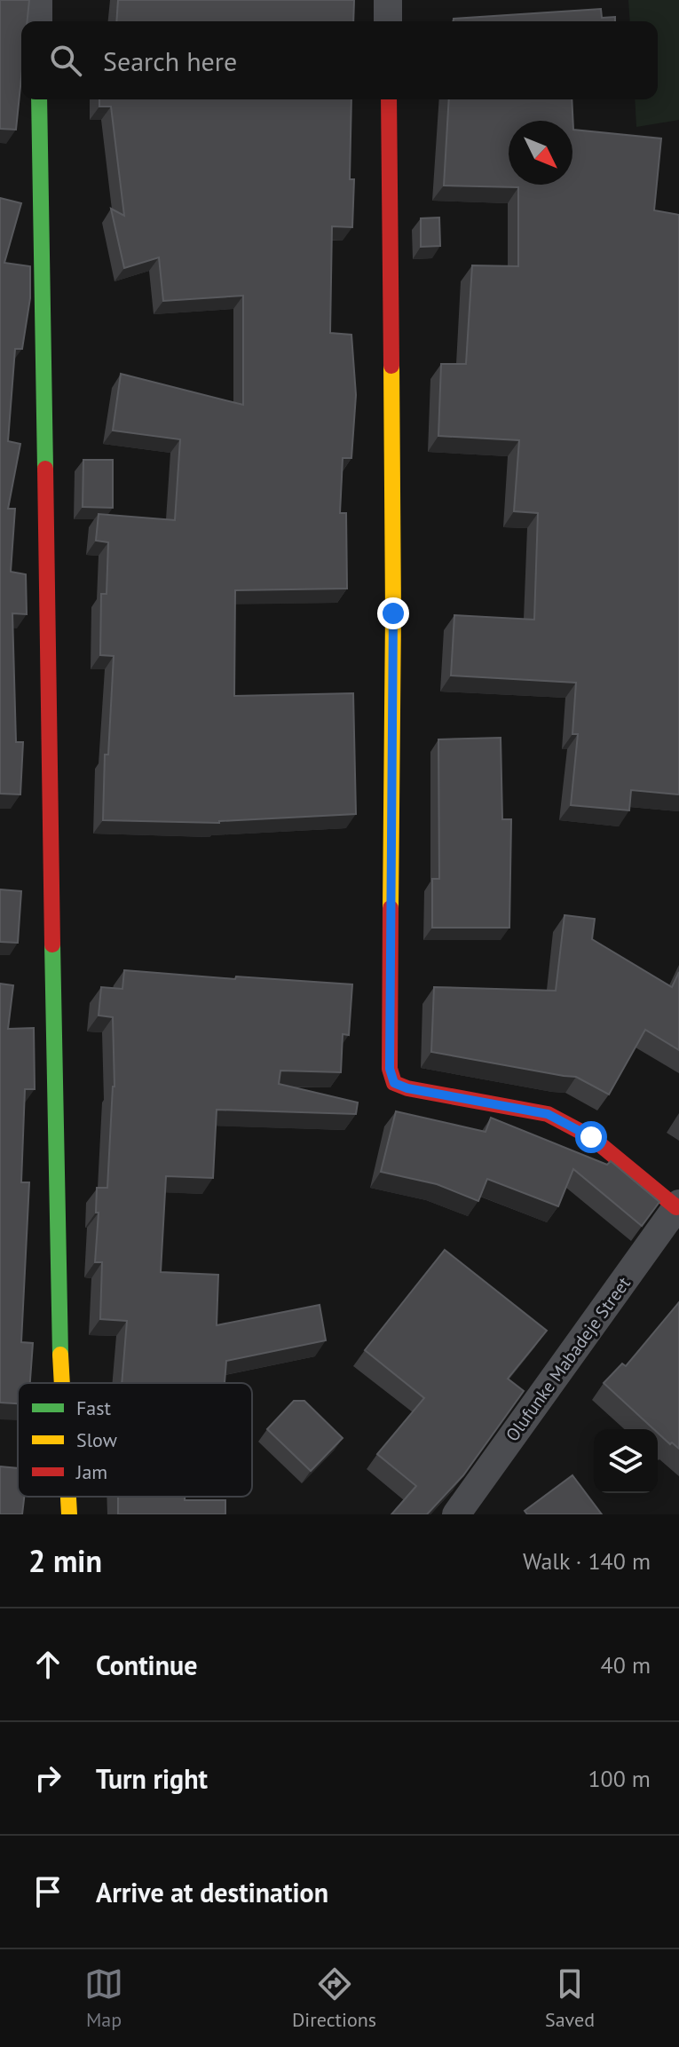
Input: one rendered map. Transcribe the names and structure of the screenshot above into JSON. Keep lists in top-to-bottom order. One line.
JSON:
{"streets":{"street":["Olufunke Mabadeje Street"]},"legend":["Fast","Slow","Jam"],"north":"bottom right","page":{"search":"Search here","heading":["2 min","Walk · 140 m"],"list":[["Continue","40 m"],["Turn right","100 m"],"Arrive at destination"],"nav":["Map","Directions","Saved"]}}
